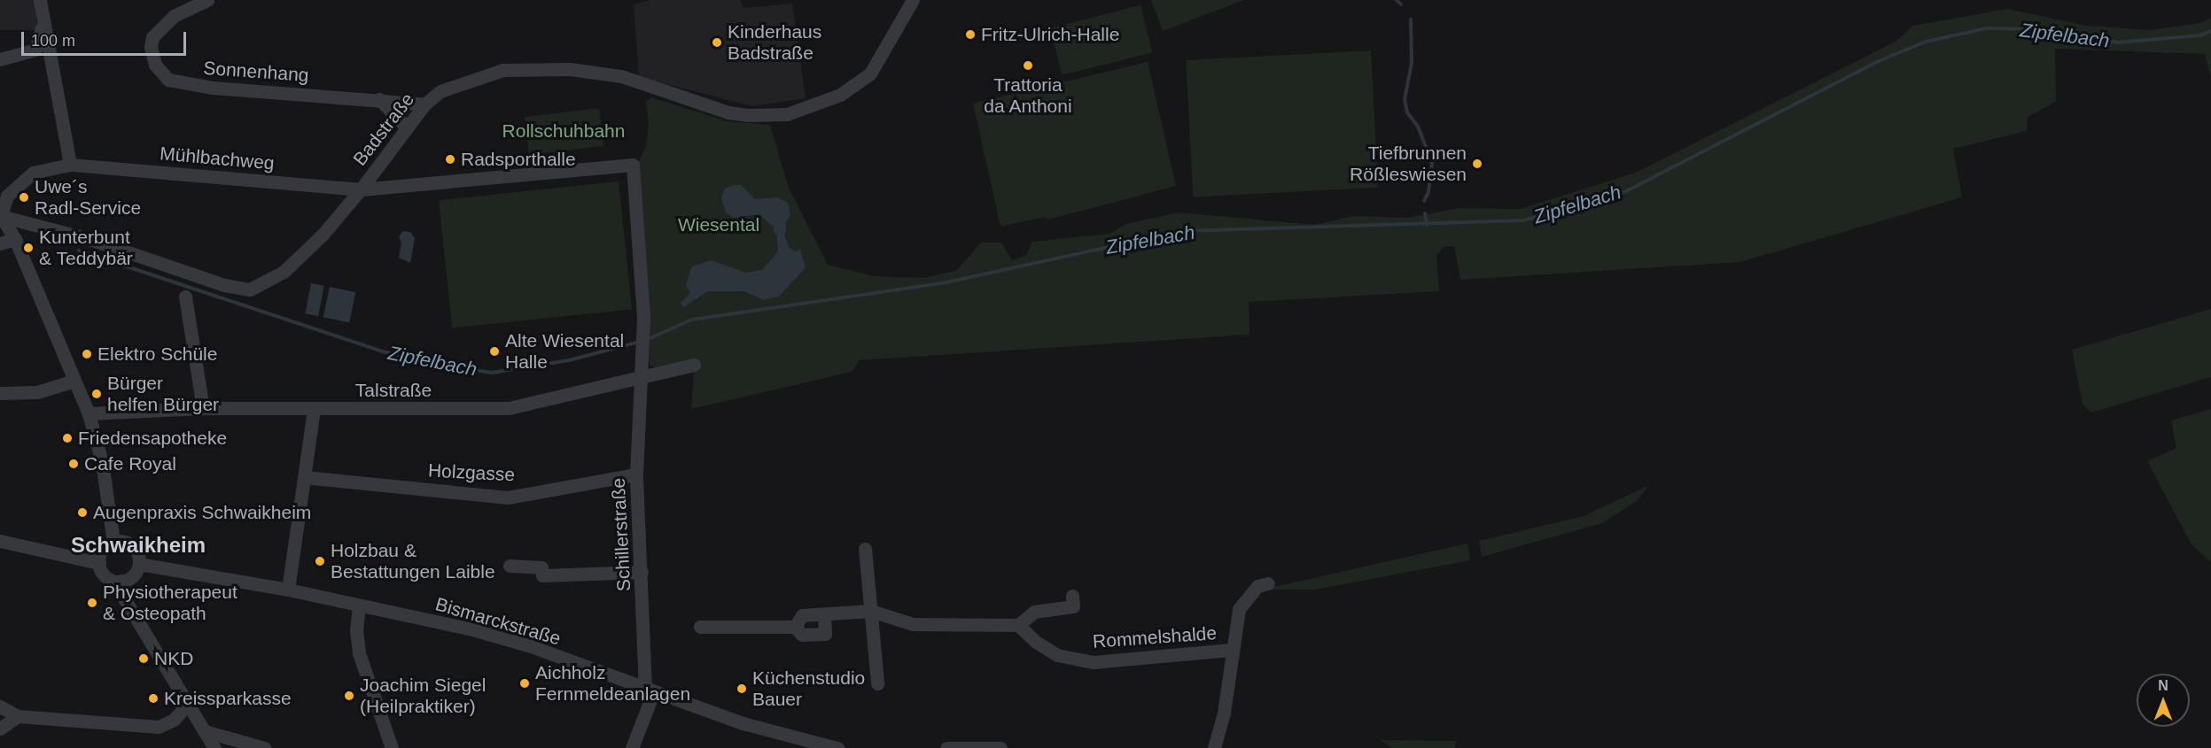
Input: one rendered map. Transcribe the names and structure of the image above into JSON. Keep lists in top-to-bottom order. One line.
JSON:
{"streets":{"street":["Sonnenhang","Badstraße","Mühlbachweg","Talstraße","Holzgasse","Schillerstraße","Bismarckstraße","Rommelshalde"]},"crossings":[["Sonnenhang","Badstraße"],["Badstraße","Mühlbachweg"],["Mühlbachweg","Schillerstraße"],["Talstraße","Schillerstraße"],["Holzgasse","Schillerstraße"],["Schillerstraße","Bismarckstraße"]],"districts":["Schwaikheim"],"water":["Zipfelbach"],"parks":["Rollschuhbahn","Wiesental"],"places":["Fritz-Ulrich-Halle","Kinderhaus Badstraße","Trattoria da Anthoni","Radsporthalle","Tiefbrunnen Rößleswiesen","Uwe´s Radl-Service","Kunterbunt & Teddybär","Alte Wiesental Halle","Elektro Schüle","Bürger helfen Bürger","Friedensapotheke","Cafe Royal","Augenpraxis Schwaikheim","Holzbau & Bestattungen Laible","Physiotherapeut & Osteopath","NKD","Aichholz Fernmeldeanlagen","Küchenstudio Bauer","Joachim Siegel (Heilpraktiker)","Kreissparkasse"],"scale_bar":"100 m","north":"top"}
